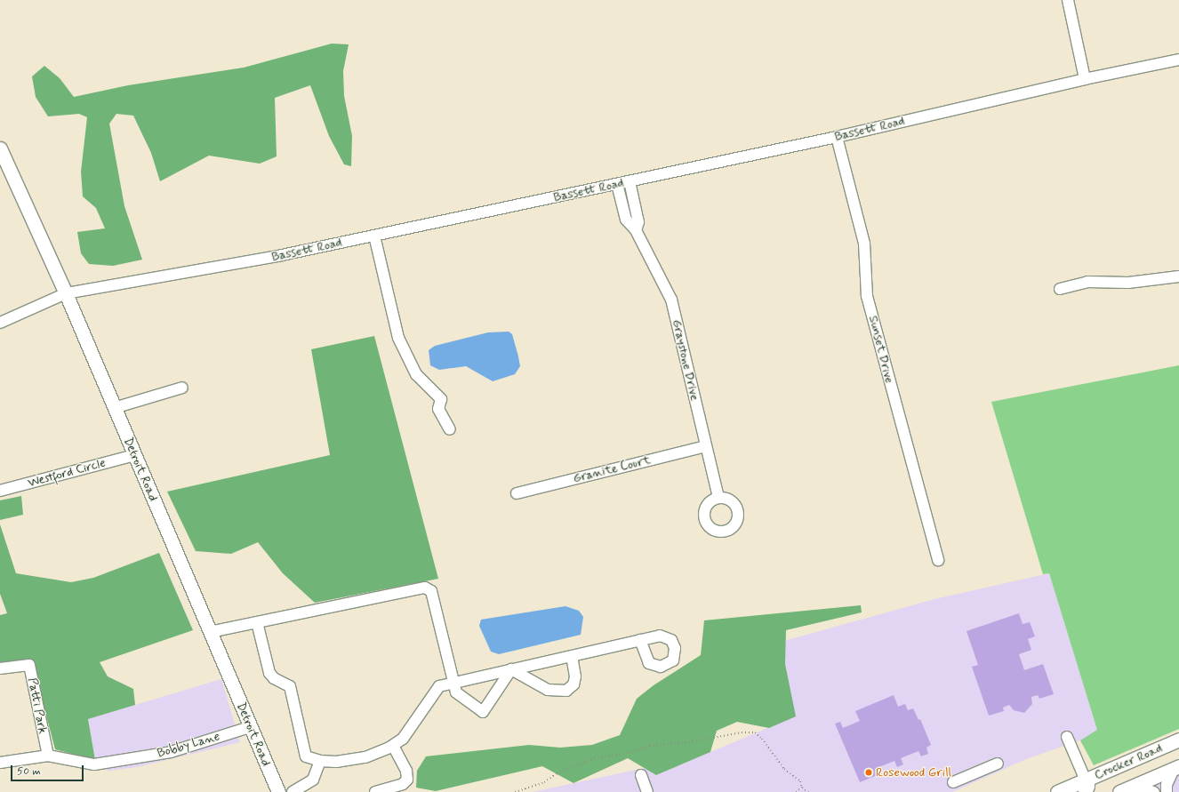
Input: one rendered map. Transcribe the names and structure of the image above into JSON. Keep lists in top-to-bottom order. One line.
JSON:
{"streets":{"main road":["Detroit Road","Crocker Road"],"street":["Bassett Road","Sunset Drive","Graystone Drive","Granite Court","Westford Circle","Patti Park","Bobby Lane"]},"crossings":[["Bassett Road","Sunset Drive"],["Bassett Road","Graystone Drive"],["Bassett Road","Detroit Road"],["Graystone Drive","Granite Court"],["Detroit Road","Westford Circle"],["Detroit Road","Bobby Lane"],["Patti Park","Bobby Lane"]],"places":["Rosewood Grill"],"scale_bar":"50 m"}
